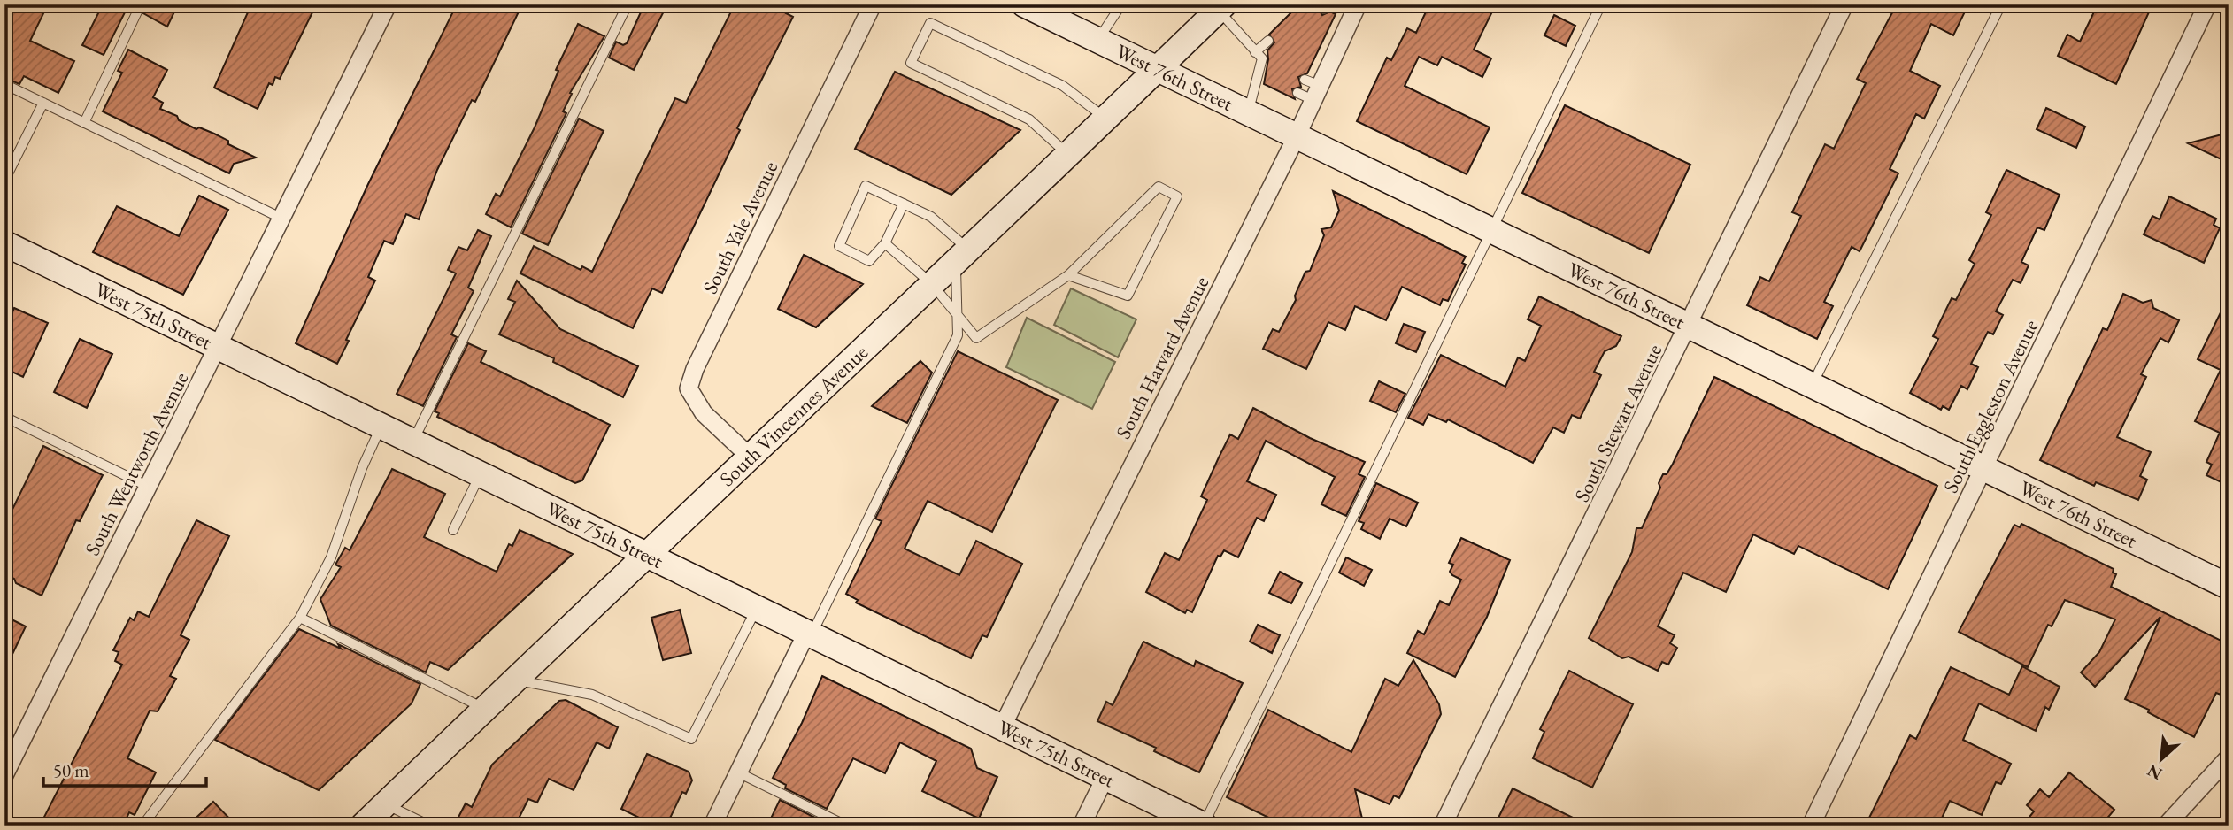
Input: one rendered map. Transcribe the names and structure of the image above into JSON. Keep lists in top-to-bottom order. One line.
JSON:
{"streets":{"street":["West 76th Street","South Yale Avenue","West 75th Street","South Harvard Avenue","South Eggleston Avenue","South Vincennes Avenue","South Stewart Avenue","South Wentworth Avenue"]},"crossings":[["West 76th Street","South Harvard Avenue"],["West 76th Street","South Eggleston Avenue"],["West 76th Street","South Vincennes Avenue"],["West 76th Street","South Stewart Avenue"],["South Yale Avenue","South Vincennes Avenue"],["West 75th Street","South Harvard Avenue"],["West 75th Street","South Vincennes Avenue"],["West 75th Street","South Wentworth Avenue"]],"scale_bar":"50 m","north":"bottom left"}
